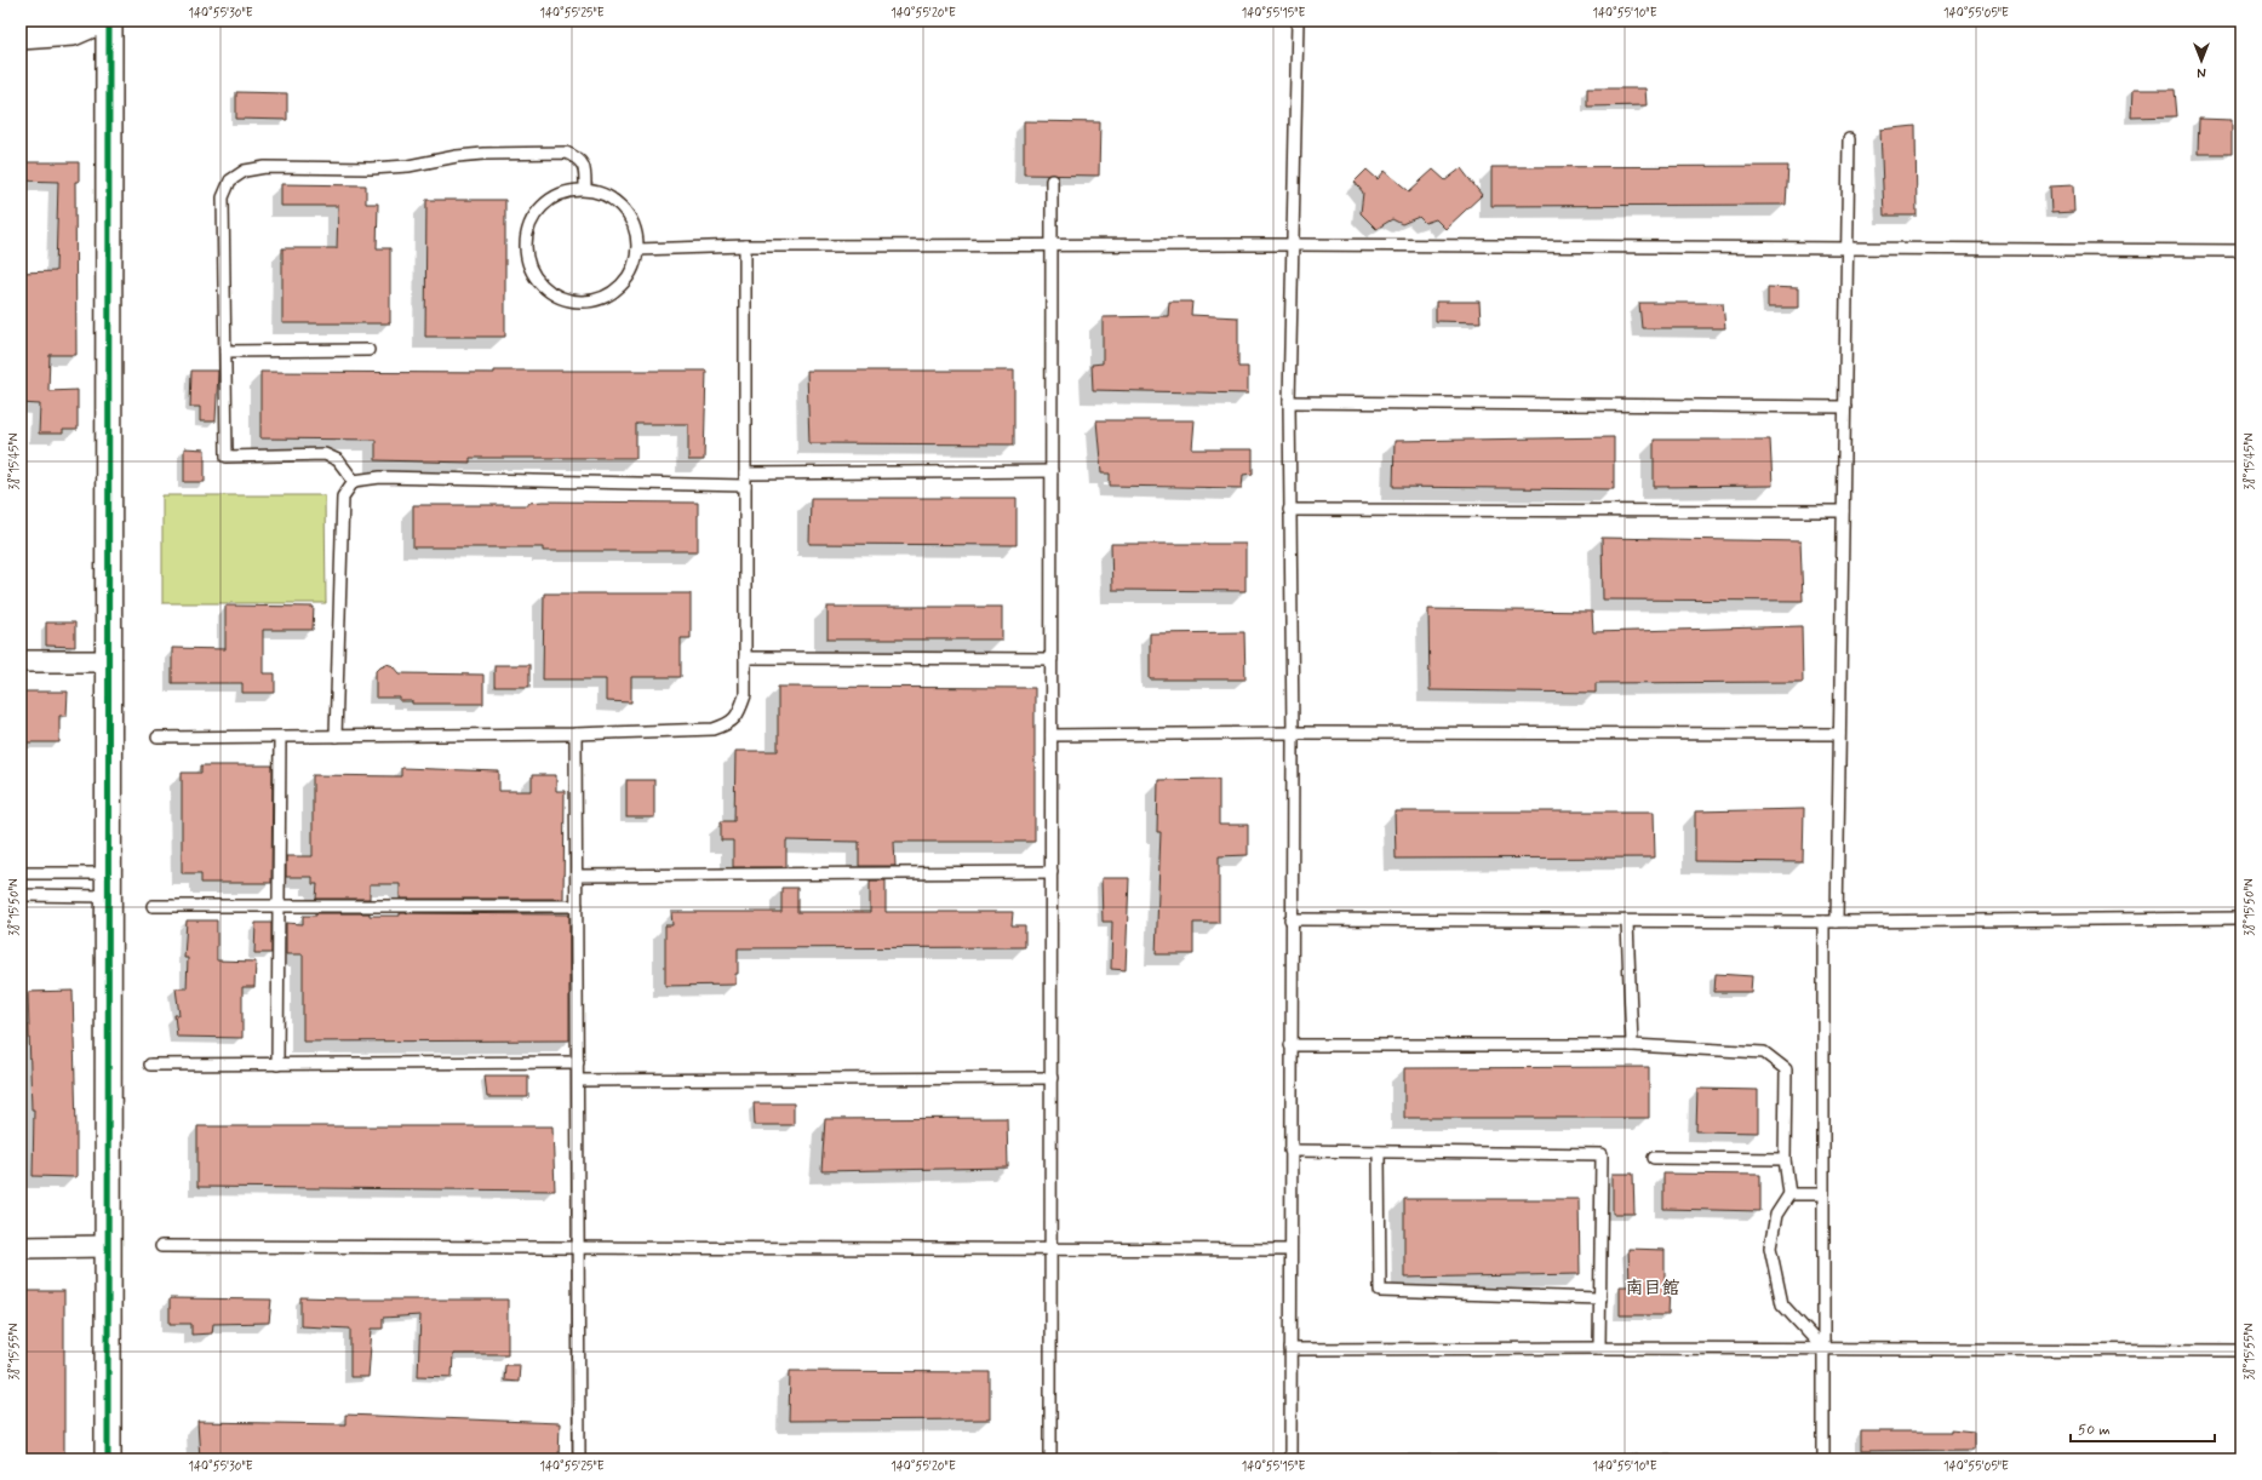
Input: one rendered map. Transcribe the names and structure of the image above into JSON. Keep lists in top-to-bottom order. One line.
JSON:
{"districts":["南目館"],"scale_bar":"50 m","north":"bottom","coordinates":["140°55'30\"E","140°55'25\"E","140°55'20\"E","140°55'15\"E","140°55'10\"E","140°55'05\"E","38°15'45\"N","38°15'50\"N","38°15'55\"N"]}
